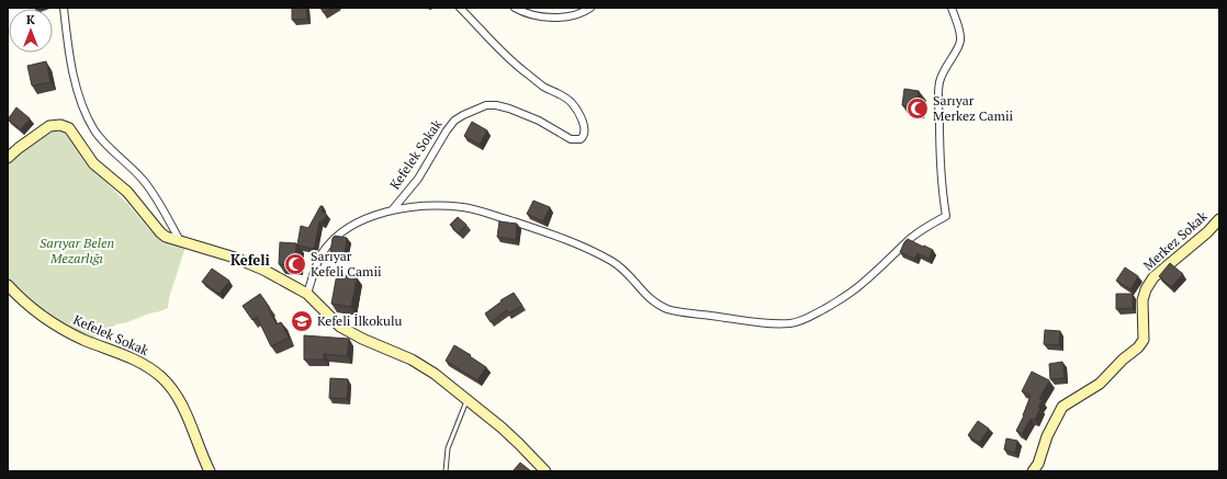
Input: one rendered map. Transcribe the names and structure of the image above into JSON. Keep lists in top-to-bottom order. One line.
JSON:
{"streets":{"street":["Kefelek Sokak","Merkez Sokak"]},"districts":["Kefeli"],"parks":["Sarıyar Belen Mezarlığı"],"places":{"mosque":["Sarıyar Merkez Camii","Sarıyar Kefeli Camii"],"school or university":["Kefeli İlkokulu"]},"north":"top"}
